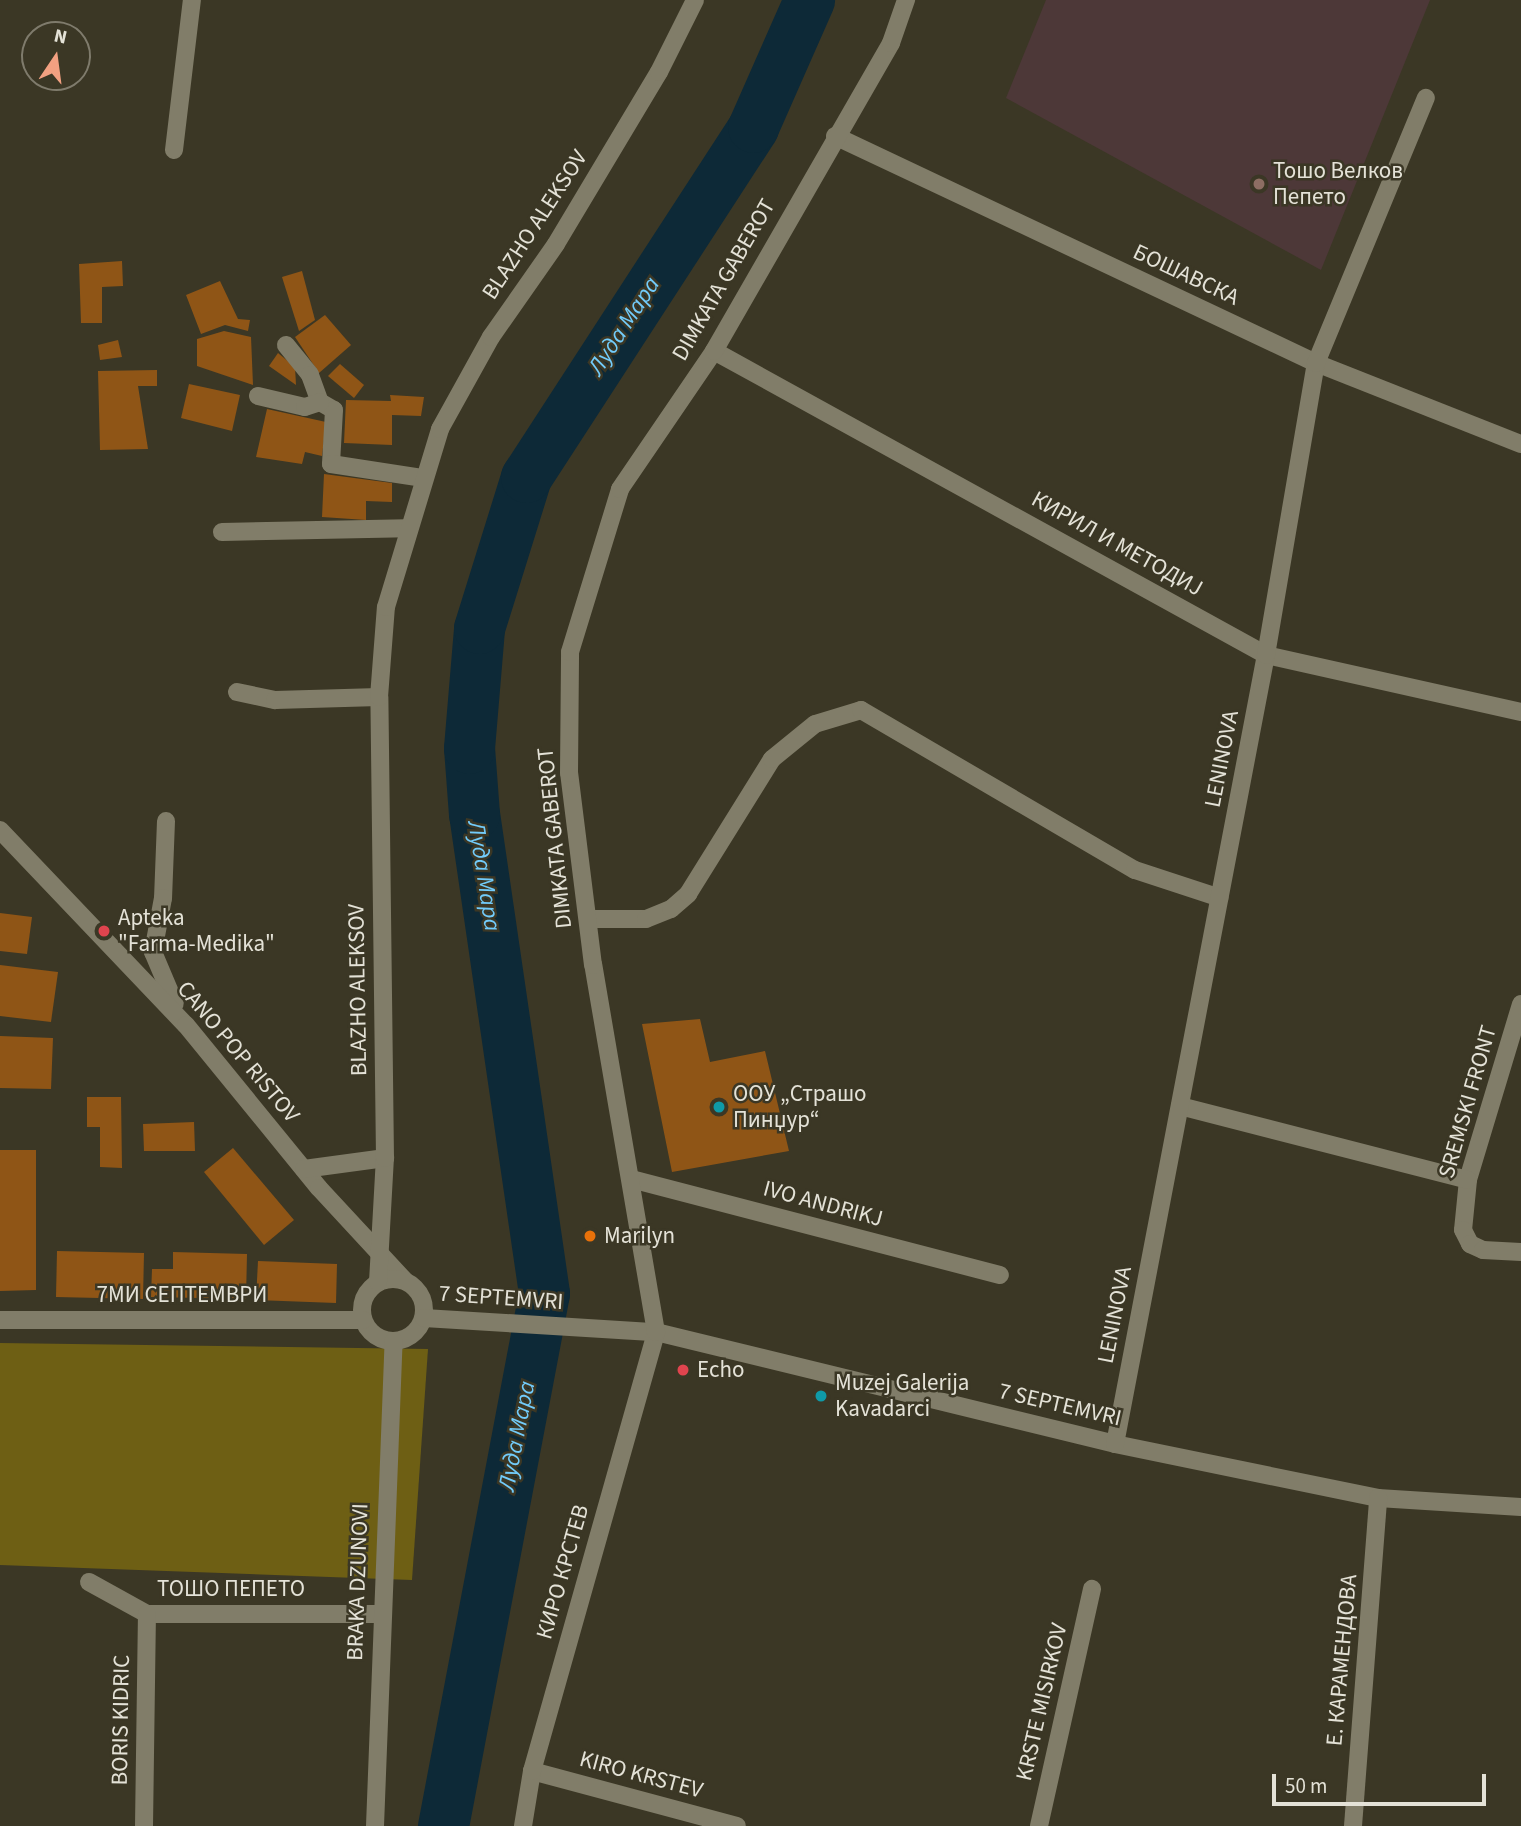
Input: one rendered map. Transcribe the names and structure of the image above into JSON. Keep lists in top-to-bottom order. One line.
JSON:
{"streets":{"street":["BLAZHO ALEKSOV","БОШАВСКА","DIMKATA GABEROT","КИРИЛ И МЕТОДИЈ","LENINOVA","CANO POP RISTOV","SREMSKI FRONT","IVO ANDRIKJ","7МИ СЕПТЕМВРИ","7 SEPTEMVRI","КИРО КРСТЕВ","BRAKA DZUNOVI","ТОШО ПЕПЕТО","Е. КАРАМЕНДОВА","KRSTE MISIRKOV","BORIS KIDRIC","KIRO KRSTEV"]},"crossings":[["BLAZHO ALEKSOV","CANO POP RISTOV"],["BLAZHO ALEKSOV","7МИ СЕПТЕМВРИ"],["BLAZHO ALEKSOV","7 SEPTEMVRI"],["BLAZHO ALEKSOV","BRAKA DZUNOVI"],["БОШАВСКА","DIMKATA GABEROT"],["БОШАВСКА","LENINOVA"],["DIMKATA GABEROT","КИРИЛ И МЕТОДИЈ"],["DIMKATA GABEROT","IVO ANDRIKJ"],["DIMKATA GABEROT","7 SEPTEMVRI"],["DIMKATA GABEROT","КИРО КРСТЕВ"],["КИРИЛ И МЕТОДИЈ","LENINOVA"],["LENINOVA","7 SEPTEMVRI"],["CANO POP RISTOV","7МИ СЕПТЕМВРИ"],["CANO POP RISTOV","7 SEPTEMVRI"],["CANO POP RISTOV","BRAKA DZUNOVI"],["7МИ СЕПТЕМВРИ","7 SEPTEMVRI"],["7МИ СЕПТЕМВРИ","BRAKA DZUNOVI"],["7 SEPTEMVRI","КИРО КРСТЕВ"],["7 SEPTEMVRI","BRAKA DZUNOVI"],["7 SEPTEMVRI","Е. КАРАМЕНДОВА"],["КИРО КРСТЕВ","KIRO KRSTEV"],["BRAKA DZUNOVI","ТОШО ПЕПЕТО"],["ТОШО ПЕПЕТО","BORIS KIDRIC"]],"water":["Луда Мара"],"places":["Тошо Велков Пепето","Apteka \"Farma-Medika\"","ООУ „Страшо Пинџур“","Marilyn","Echo","Muzej Galerija Kavadarci"],"scale_bar":"50 m","north":"top"}
